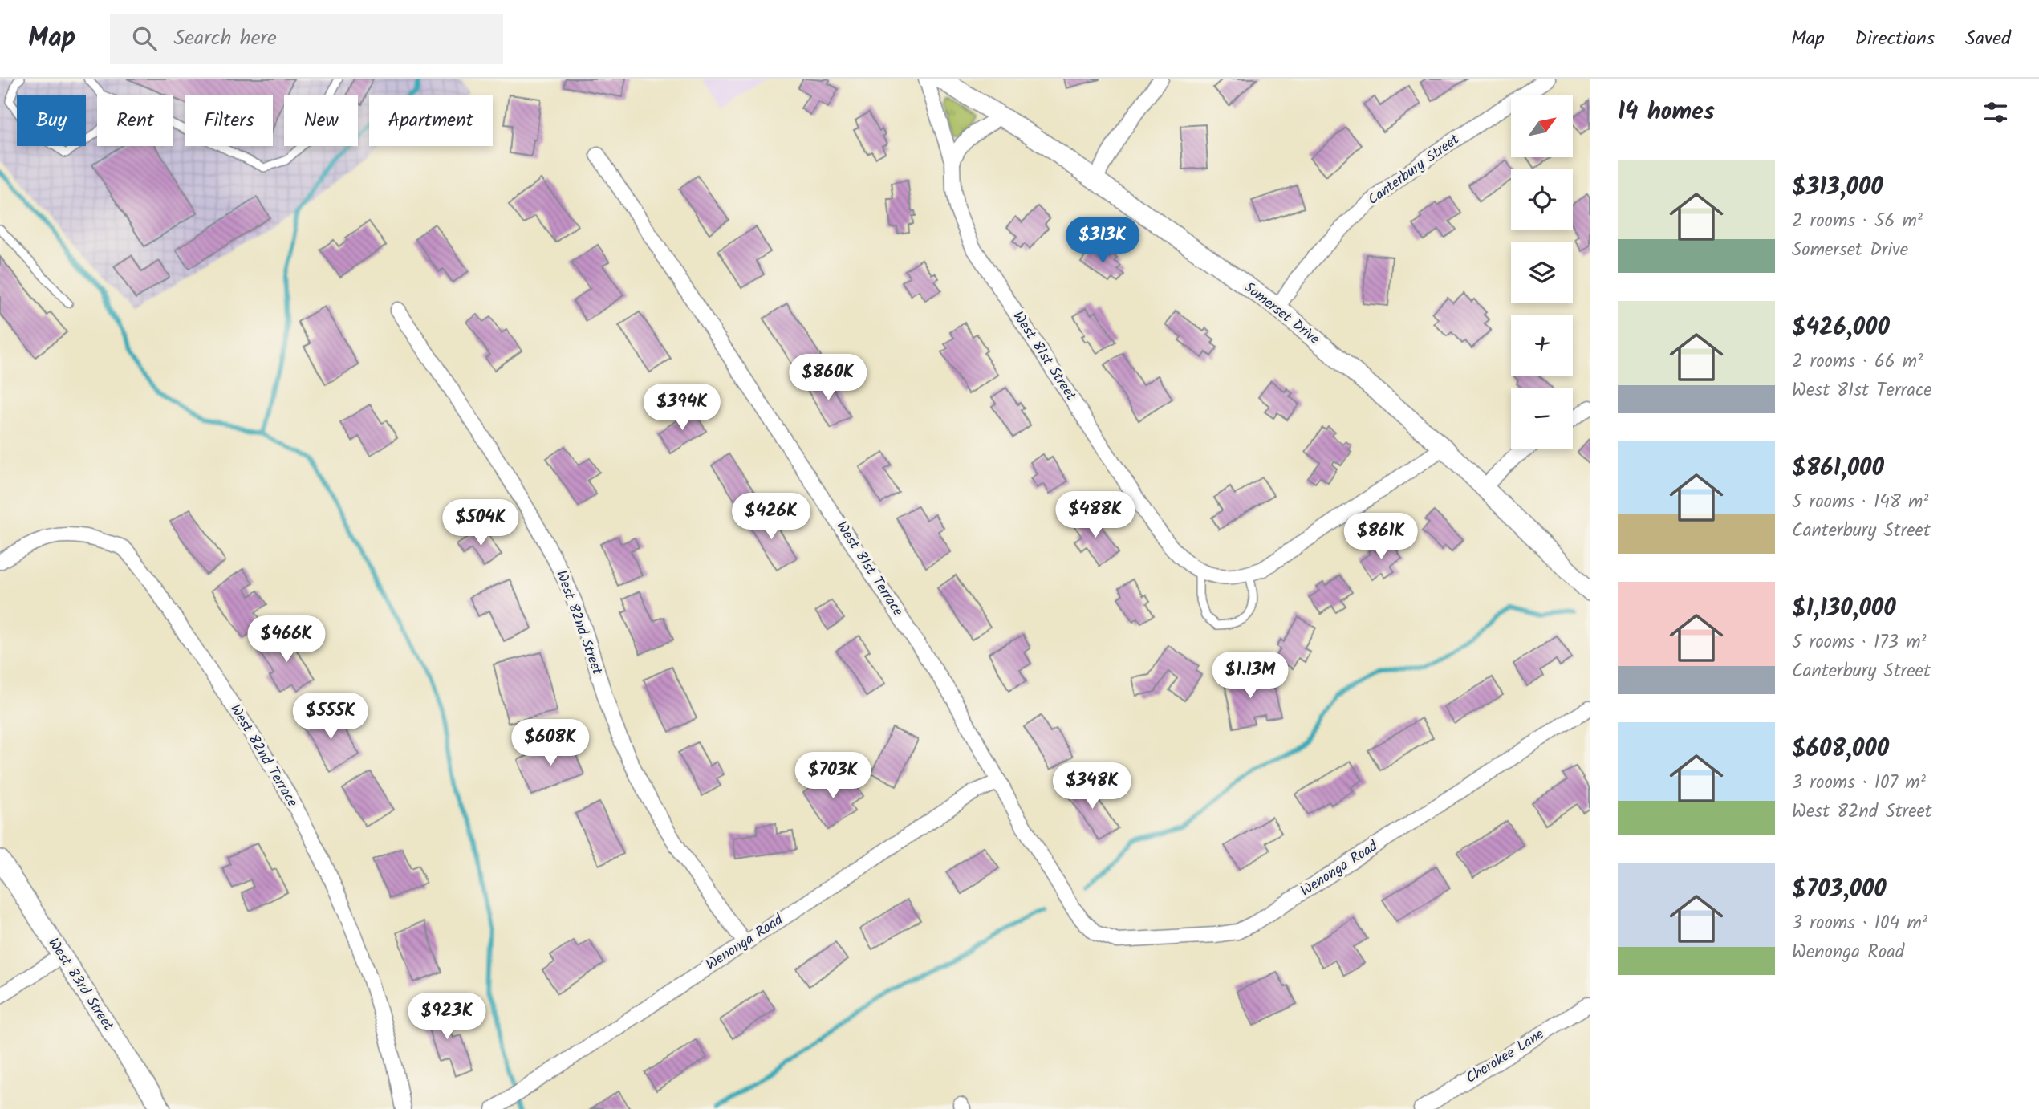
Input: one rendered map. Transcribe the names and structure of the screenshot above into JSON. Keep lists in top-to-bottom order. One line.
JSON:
{"streets":{"street":["Canterbury Street","Somerset Drive","West 81st Street","West 81st Terrace","West 82nd Street","West 82nd Terrace","Wenonga Road","West 83rd Street","Cherokee Lane"]},"crossings":[["Canterbury Street","Somerset Drive"],["West 81st Terrace","Wenonga Road"],["West 82nd Street","Wenonga Road"]],"north":"top right","page":{"header":"Map","search":"Search here","nav":["Map","Directions","Saved"],"heading":"14 homes","map_buttons":["+","−"],"chip":["Buy","Rent","Filters","New","Apartment"],"list":[{"name":"$313,000","note":"2 rooms · 56 m² · Somerset Drive"},{"name":"$426,000","note":"2 rooms · 66 m² · West 81st Terrace"},{"name":"$861,000","note":"5 rooms · 148 m² · Canterbury Street"},{"name":"$1,130,000","note":"5 rooms · 173 m² · Canterbury Street"},{"name":"$608,000","note":"3 rooms · 107 m² · West 82nd Street"},{"name":"$703,000","note":"3 rooms · 104 m² · Wenonga Road"}],"price":["$313K","$860K","$394K","$488K","$426K","$504K","$861K","$466K","$1.13M","$555K","$608K","$703K","$348K","$923K"]}}
